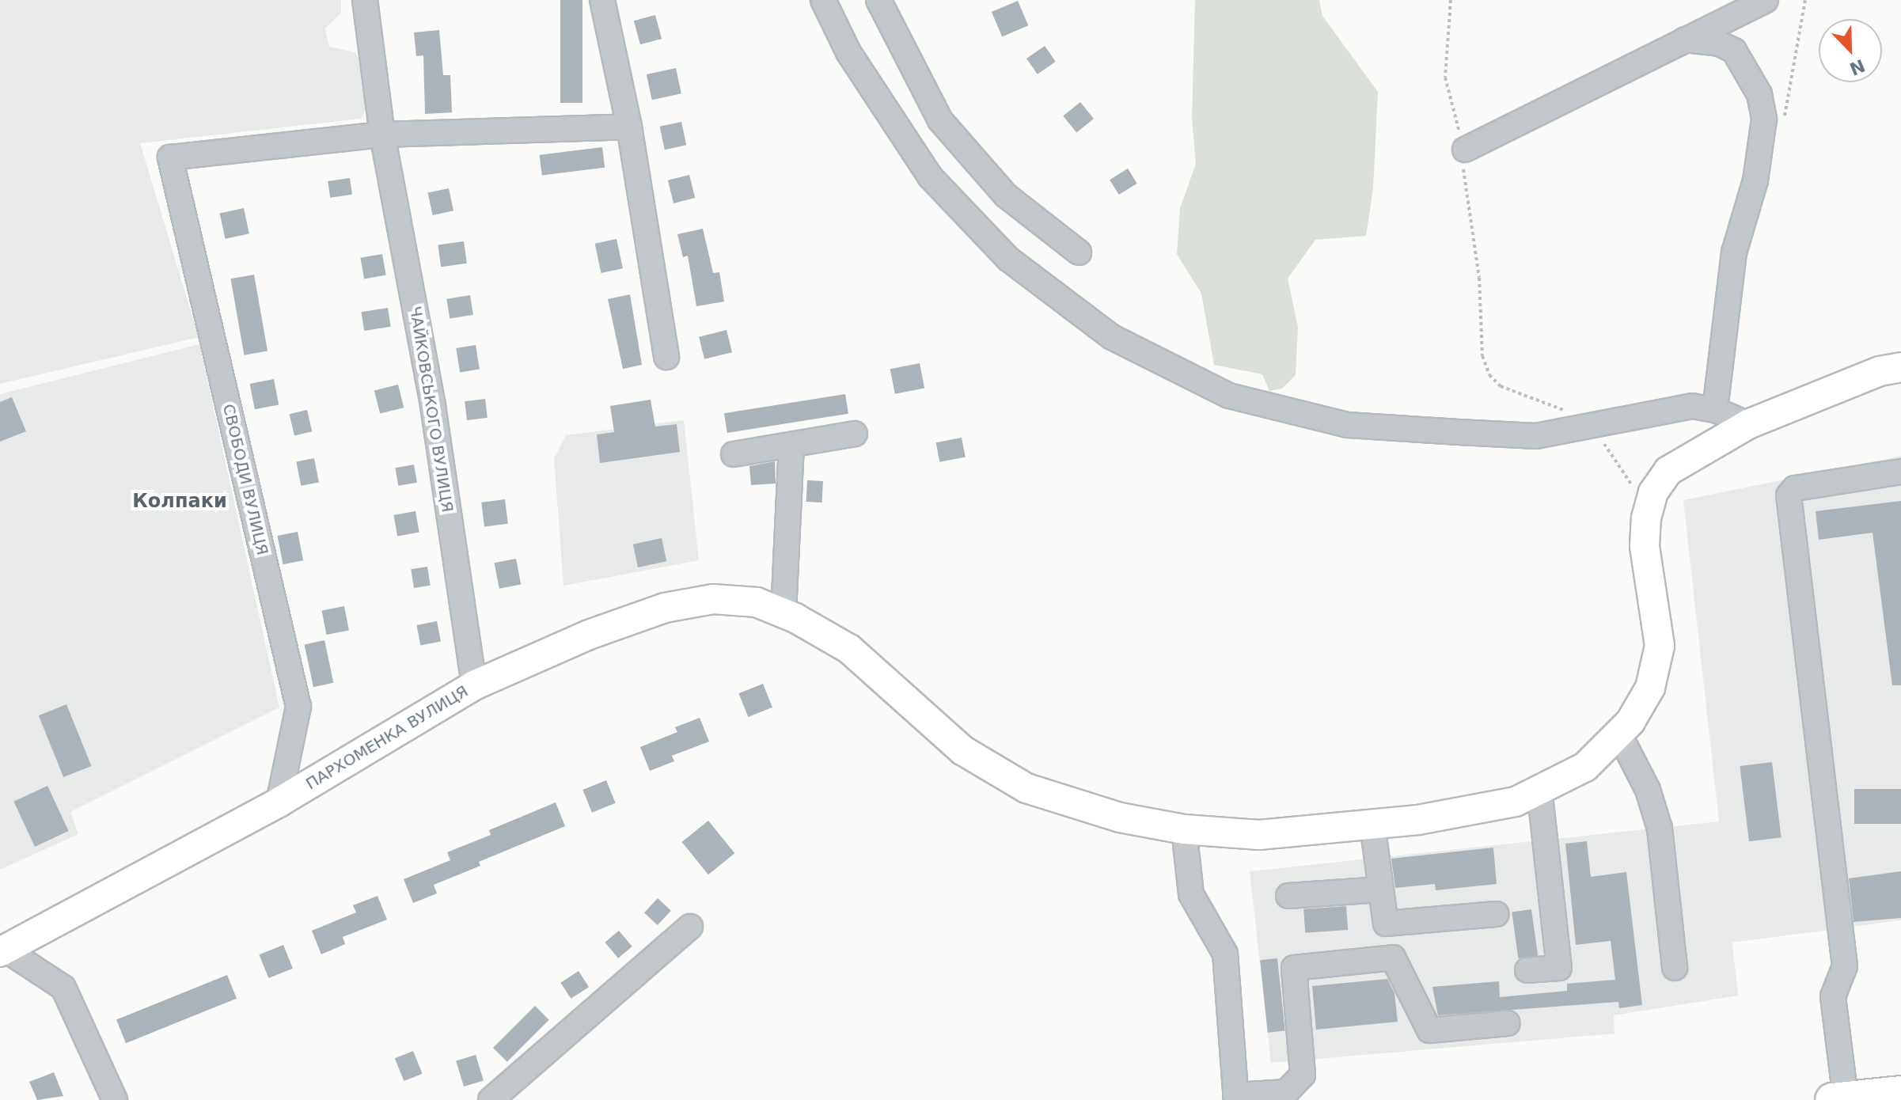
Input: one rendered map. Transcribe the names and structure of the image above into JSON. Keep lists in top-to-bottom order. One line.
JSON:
{"streets":{"main road":["ПАРХОМЕНКА ВУЛИЦЯ"],"street":["ЧАЙКОВСЬКОГО ВУЛИЦЯ","СВОБОДИ ВУЛИЦЯ"]},"crossings":[["ЧАЙКОВСЬКОГО ВУЛИЦЯ","СВОБОДИ ВУЛИЦЯ"],["ЧАЙКОВСЬКОГО ВУЛИЦЯ","ПАРХОМЕНКА ВУЛИЦЯ"],["СВОБОДИ ВУЛИЦЯ","ПАРХОМЕНКА ВУЛИЦЯ"]],"districts":["Колпаки"],"north":"bottom right"}
